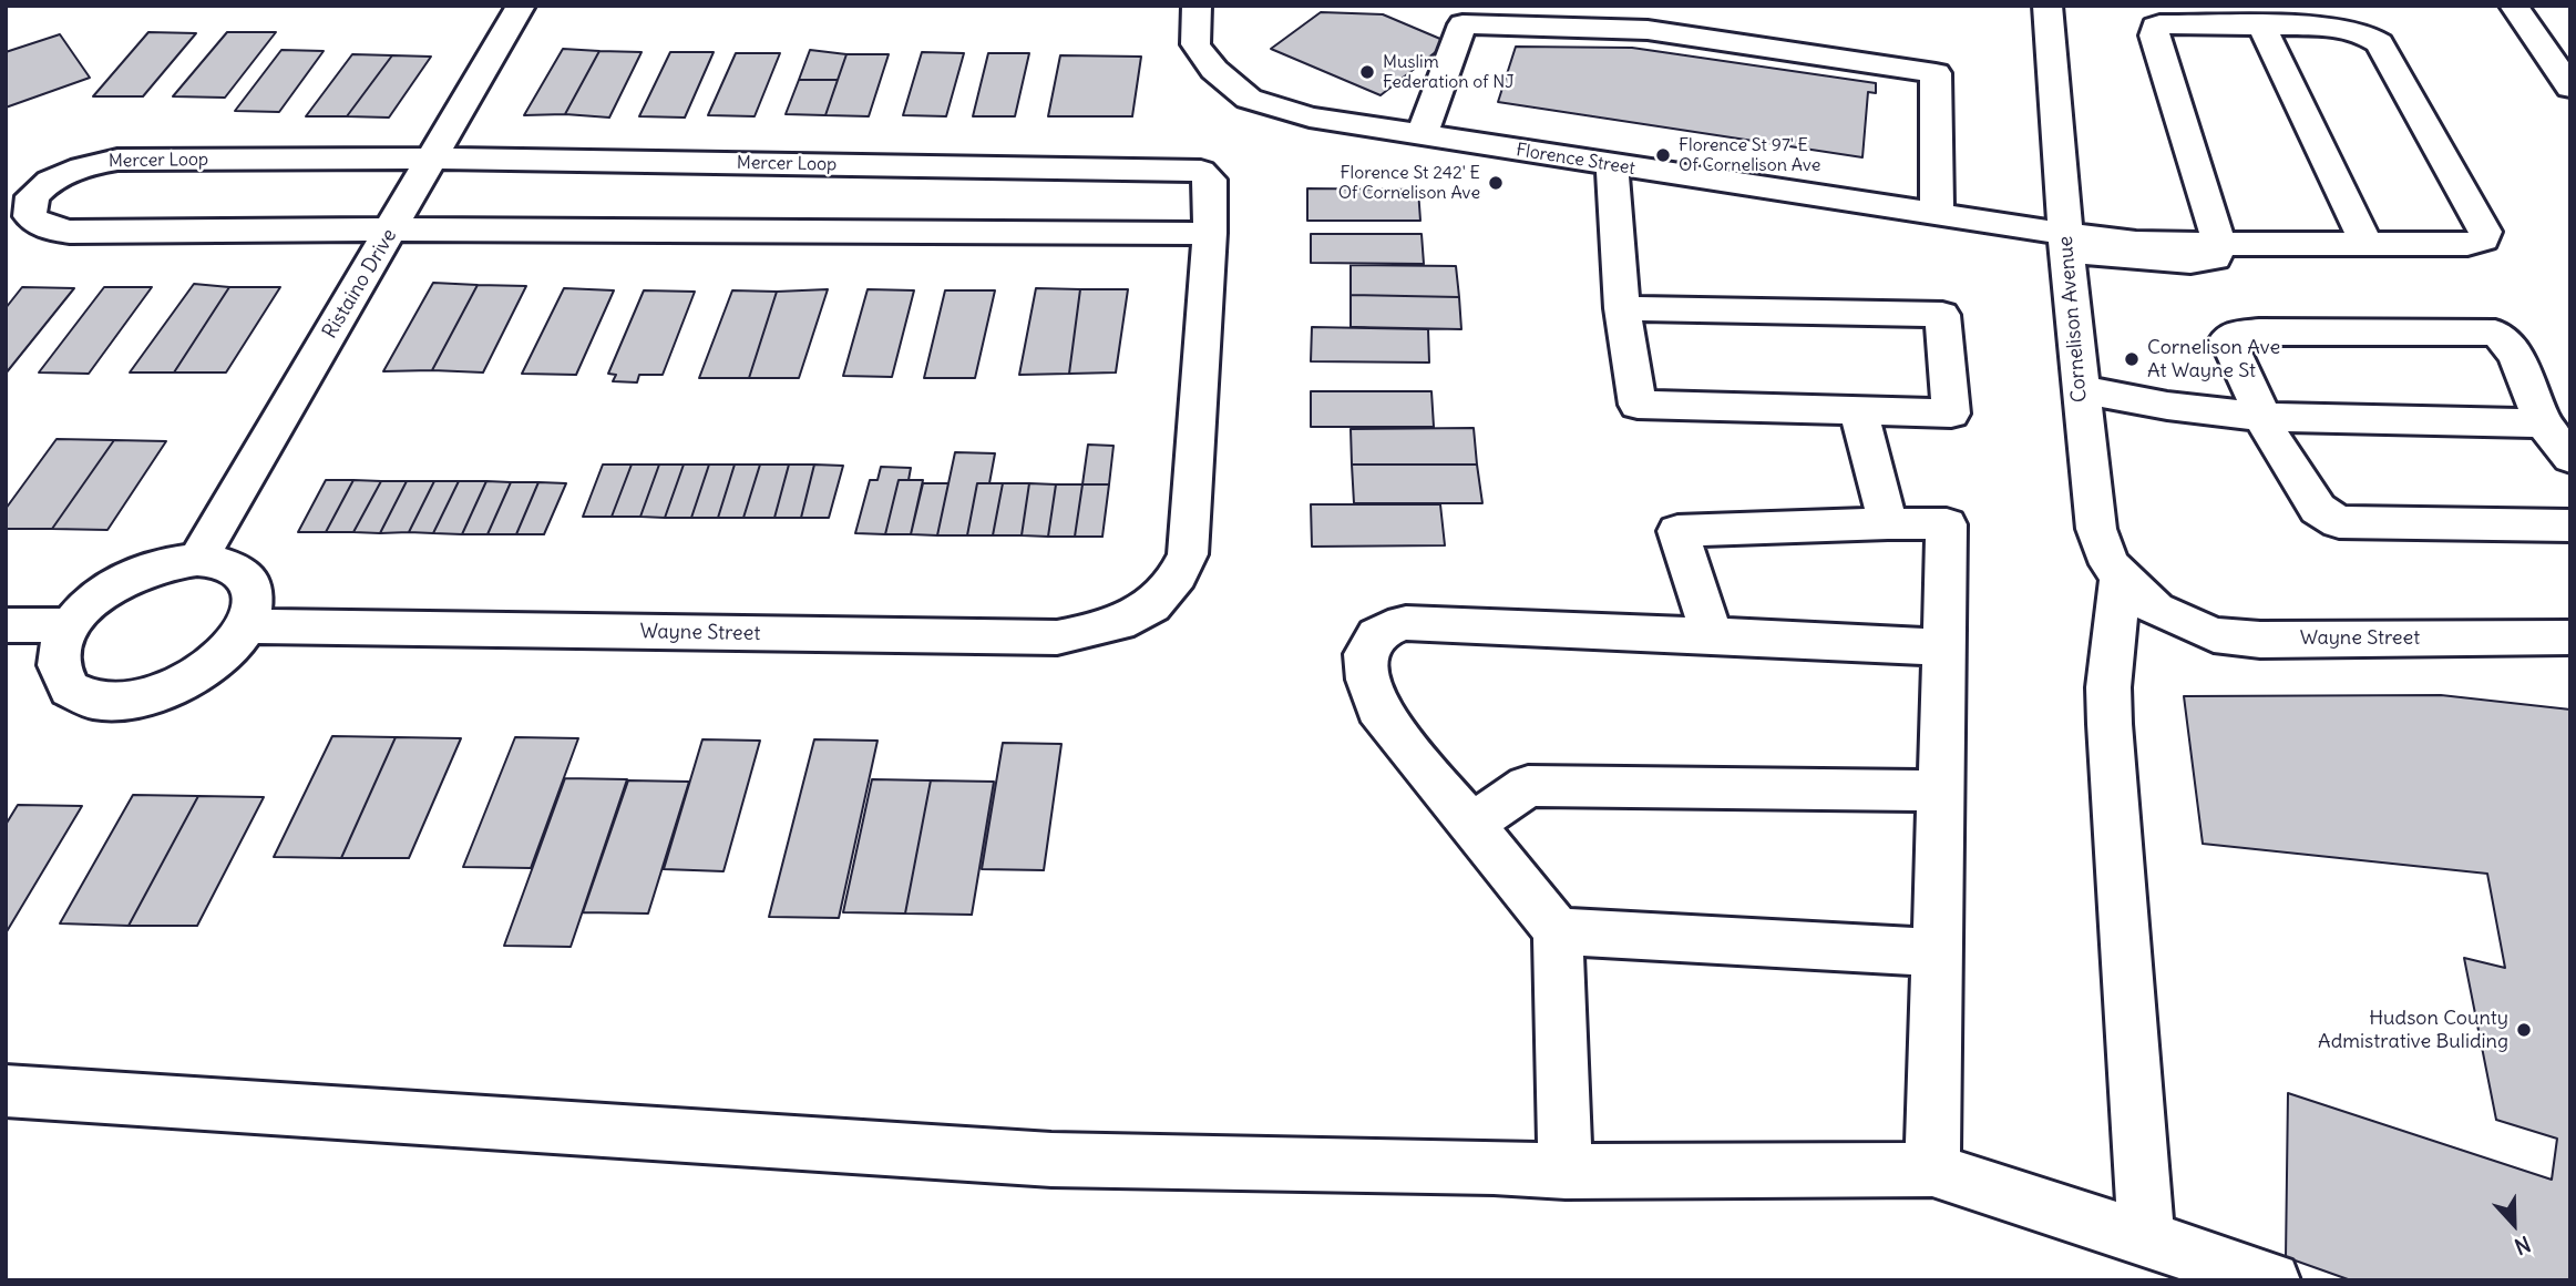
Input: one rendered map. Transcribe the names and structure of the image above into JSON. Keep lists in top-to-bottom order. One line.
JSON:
{"streets":{"street":["Florence Street","Mercer Loop","Ristaino Drive","Cornelison Avenue","Wayne Street"]},"crossings":[["Florence Street","Cornelison Avenue"],["Mercer Loop","Ristaino Drive"],["Mercer Loop","Wayne Street"],["Ristaino Drive","Wayne Street"],["Cornelison Avenue","Wayne Street"]],"places":["Muslim Federation of NJ","Florence St 97' E Of Cornelison Ave","Florence St 242' E Of Cornelison Ave","Cornelison Ave At Wayne St","Hudson County Admistrative Buliding"],"north":"bottom"}
